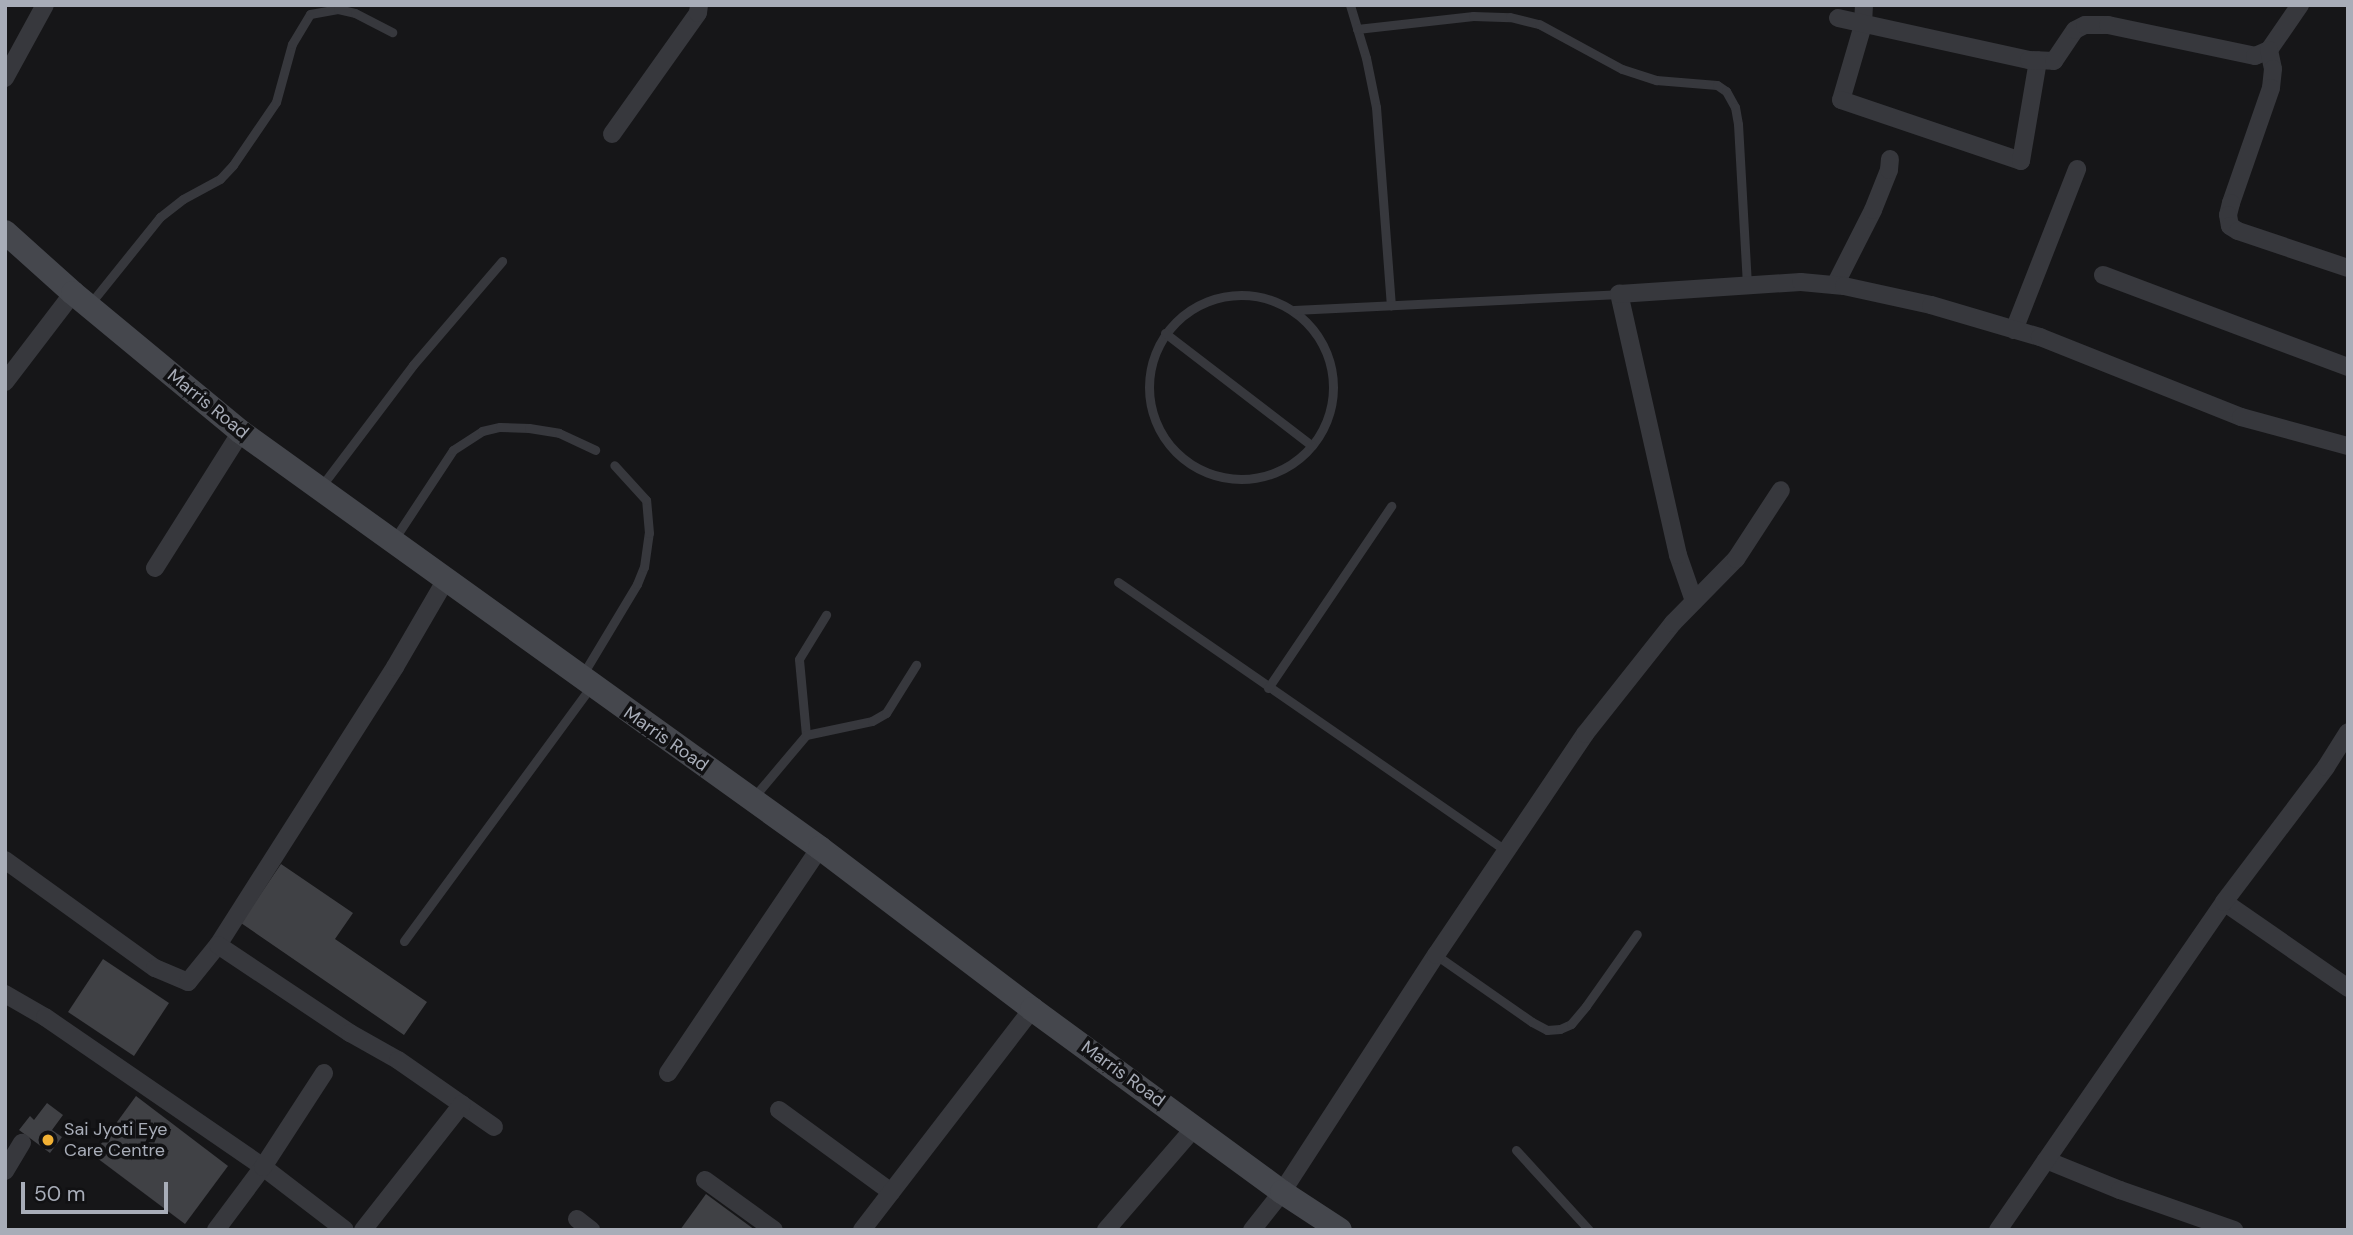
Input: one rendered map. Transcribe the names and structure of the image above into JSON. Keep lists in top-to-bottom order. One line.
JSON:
{"streets":{"street":["Marris Road"]},"places":["Sai Jyoti Eye Care Centre"],"scale_bar":"50 m"}
